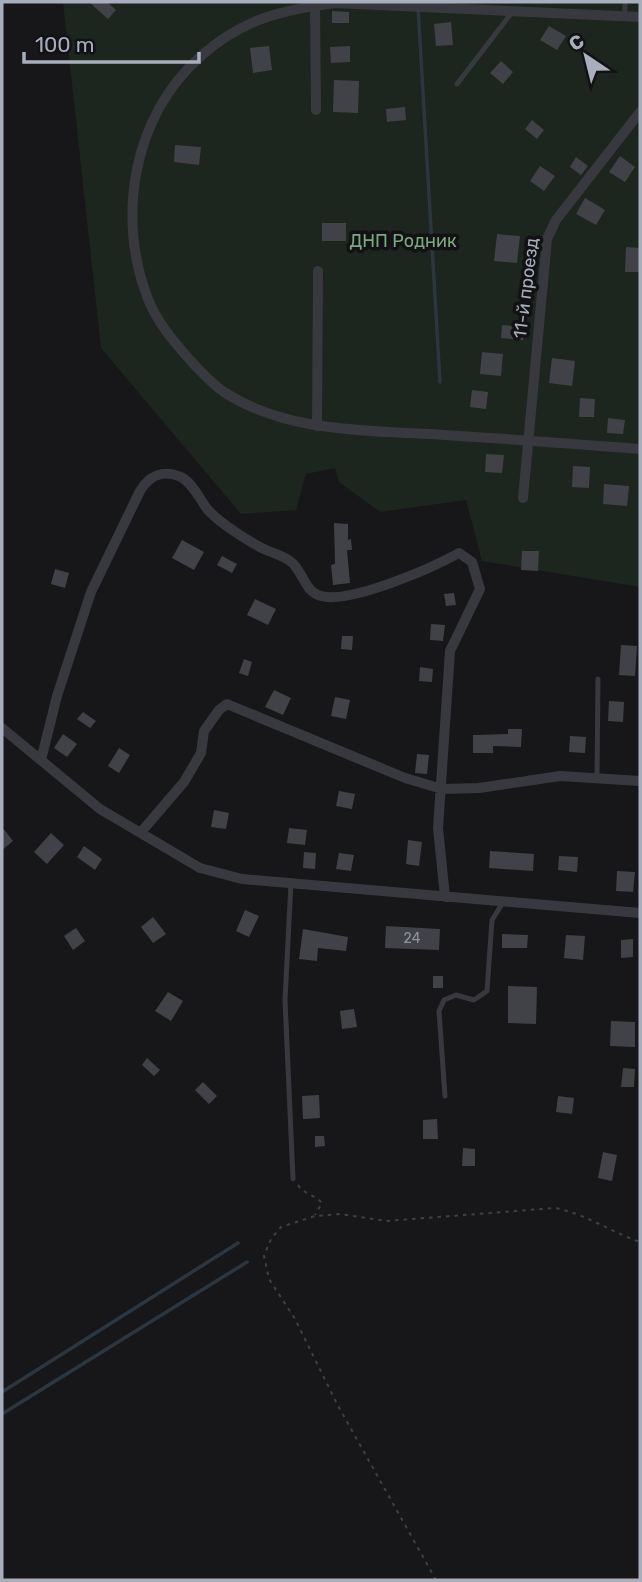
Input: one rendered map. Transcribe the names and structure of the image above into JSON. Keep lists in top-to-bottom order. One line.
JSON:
{"streets":{"street":["11-й проезд"]},"parks":["ДНП Родник"],"house_numbers":["24"],"scale_bar":"100 m","north":"top left"}
